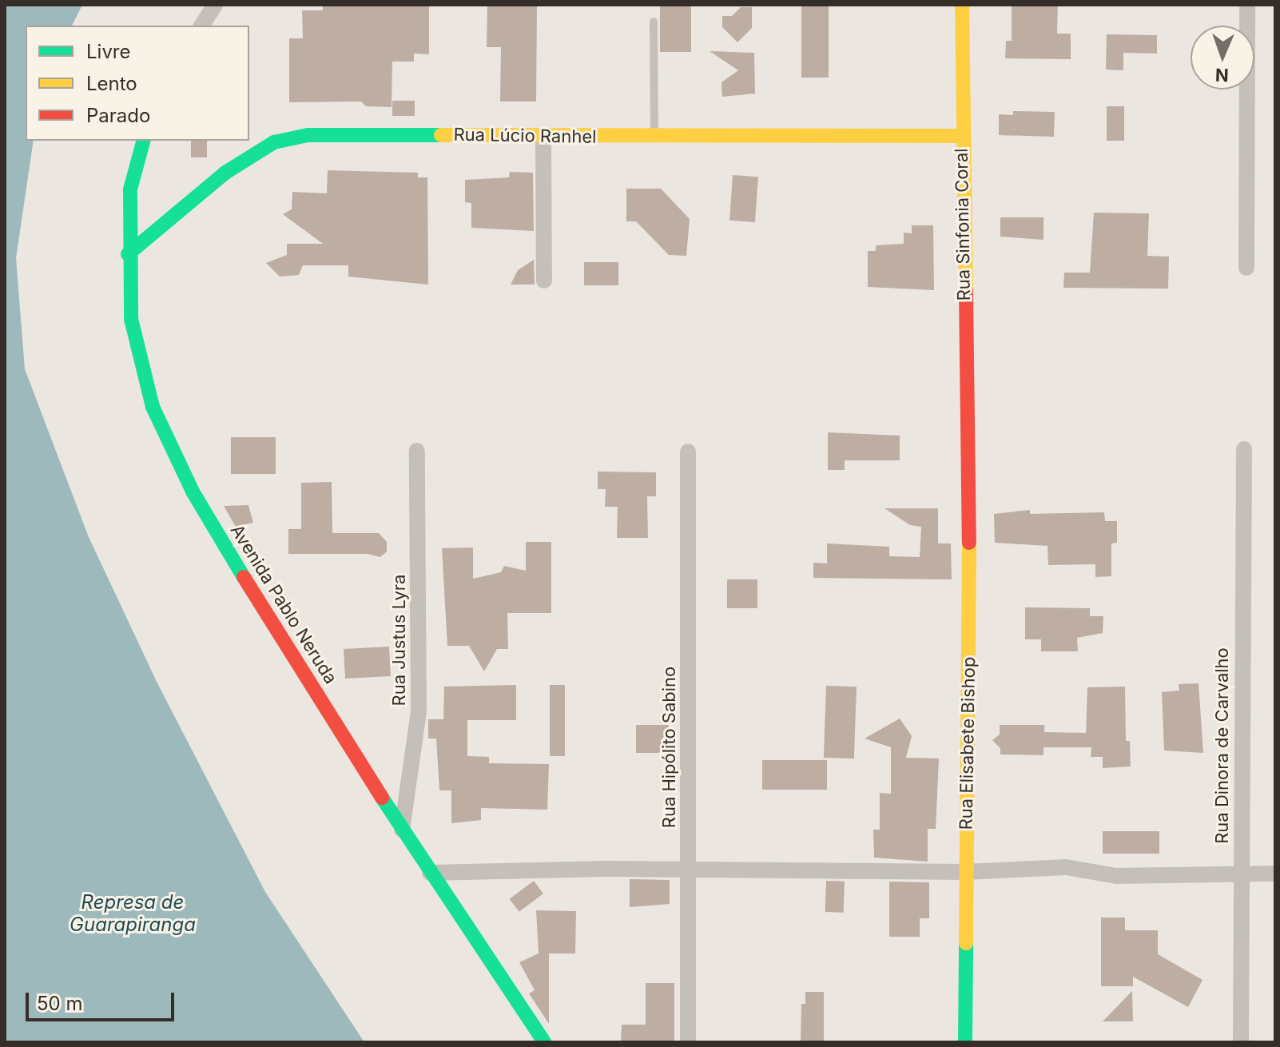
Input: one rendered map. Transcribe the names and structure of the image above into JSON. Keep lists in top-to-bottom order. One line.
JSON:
{"streets":{"street":["Rua Lúcio Ranhel","Rua Sinfonia Coral","Avenida Pablo Neruda","Rua Justus Lyra","Rua Elisabete Bishop","Rua Dinora de Carvalho","Rua Hipólito Sabino"]},"crossings":[["Rua Lúcio Ranhel","Rua Sinfonia Coral"],["Rua Lúcio Ranhel","Avenida Pablo Neruda"],["Rua Sinfonia Coral","Rua Elisabete Bishop"],["Avenida Pablo Neruda","Rua Justus Lyra"]],"water":["Represa de Guarapiranga"],"legend":["Livre","Lento","Parado"],"scale_bar":"50 m","north":"bottom"}
